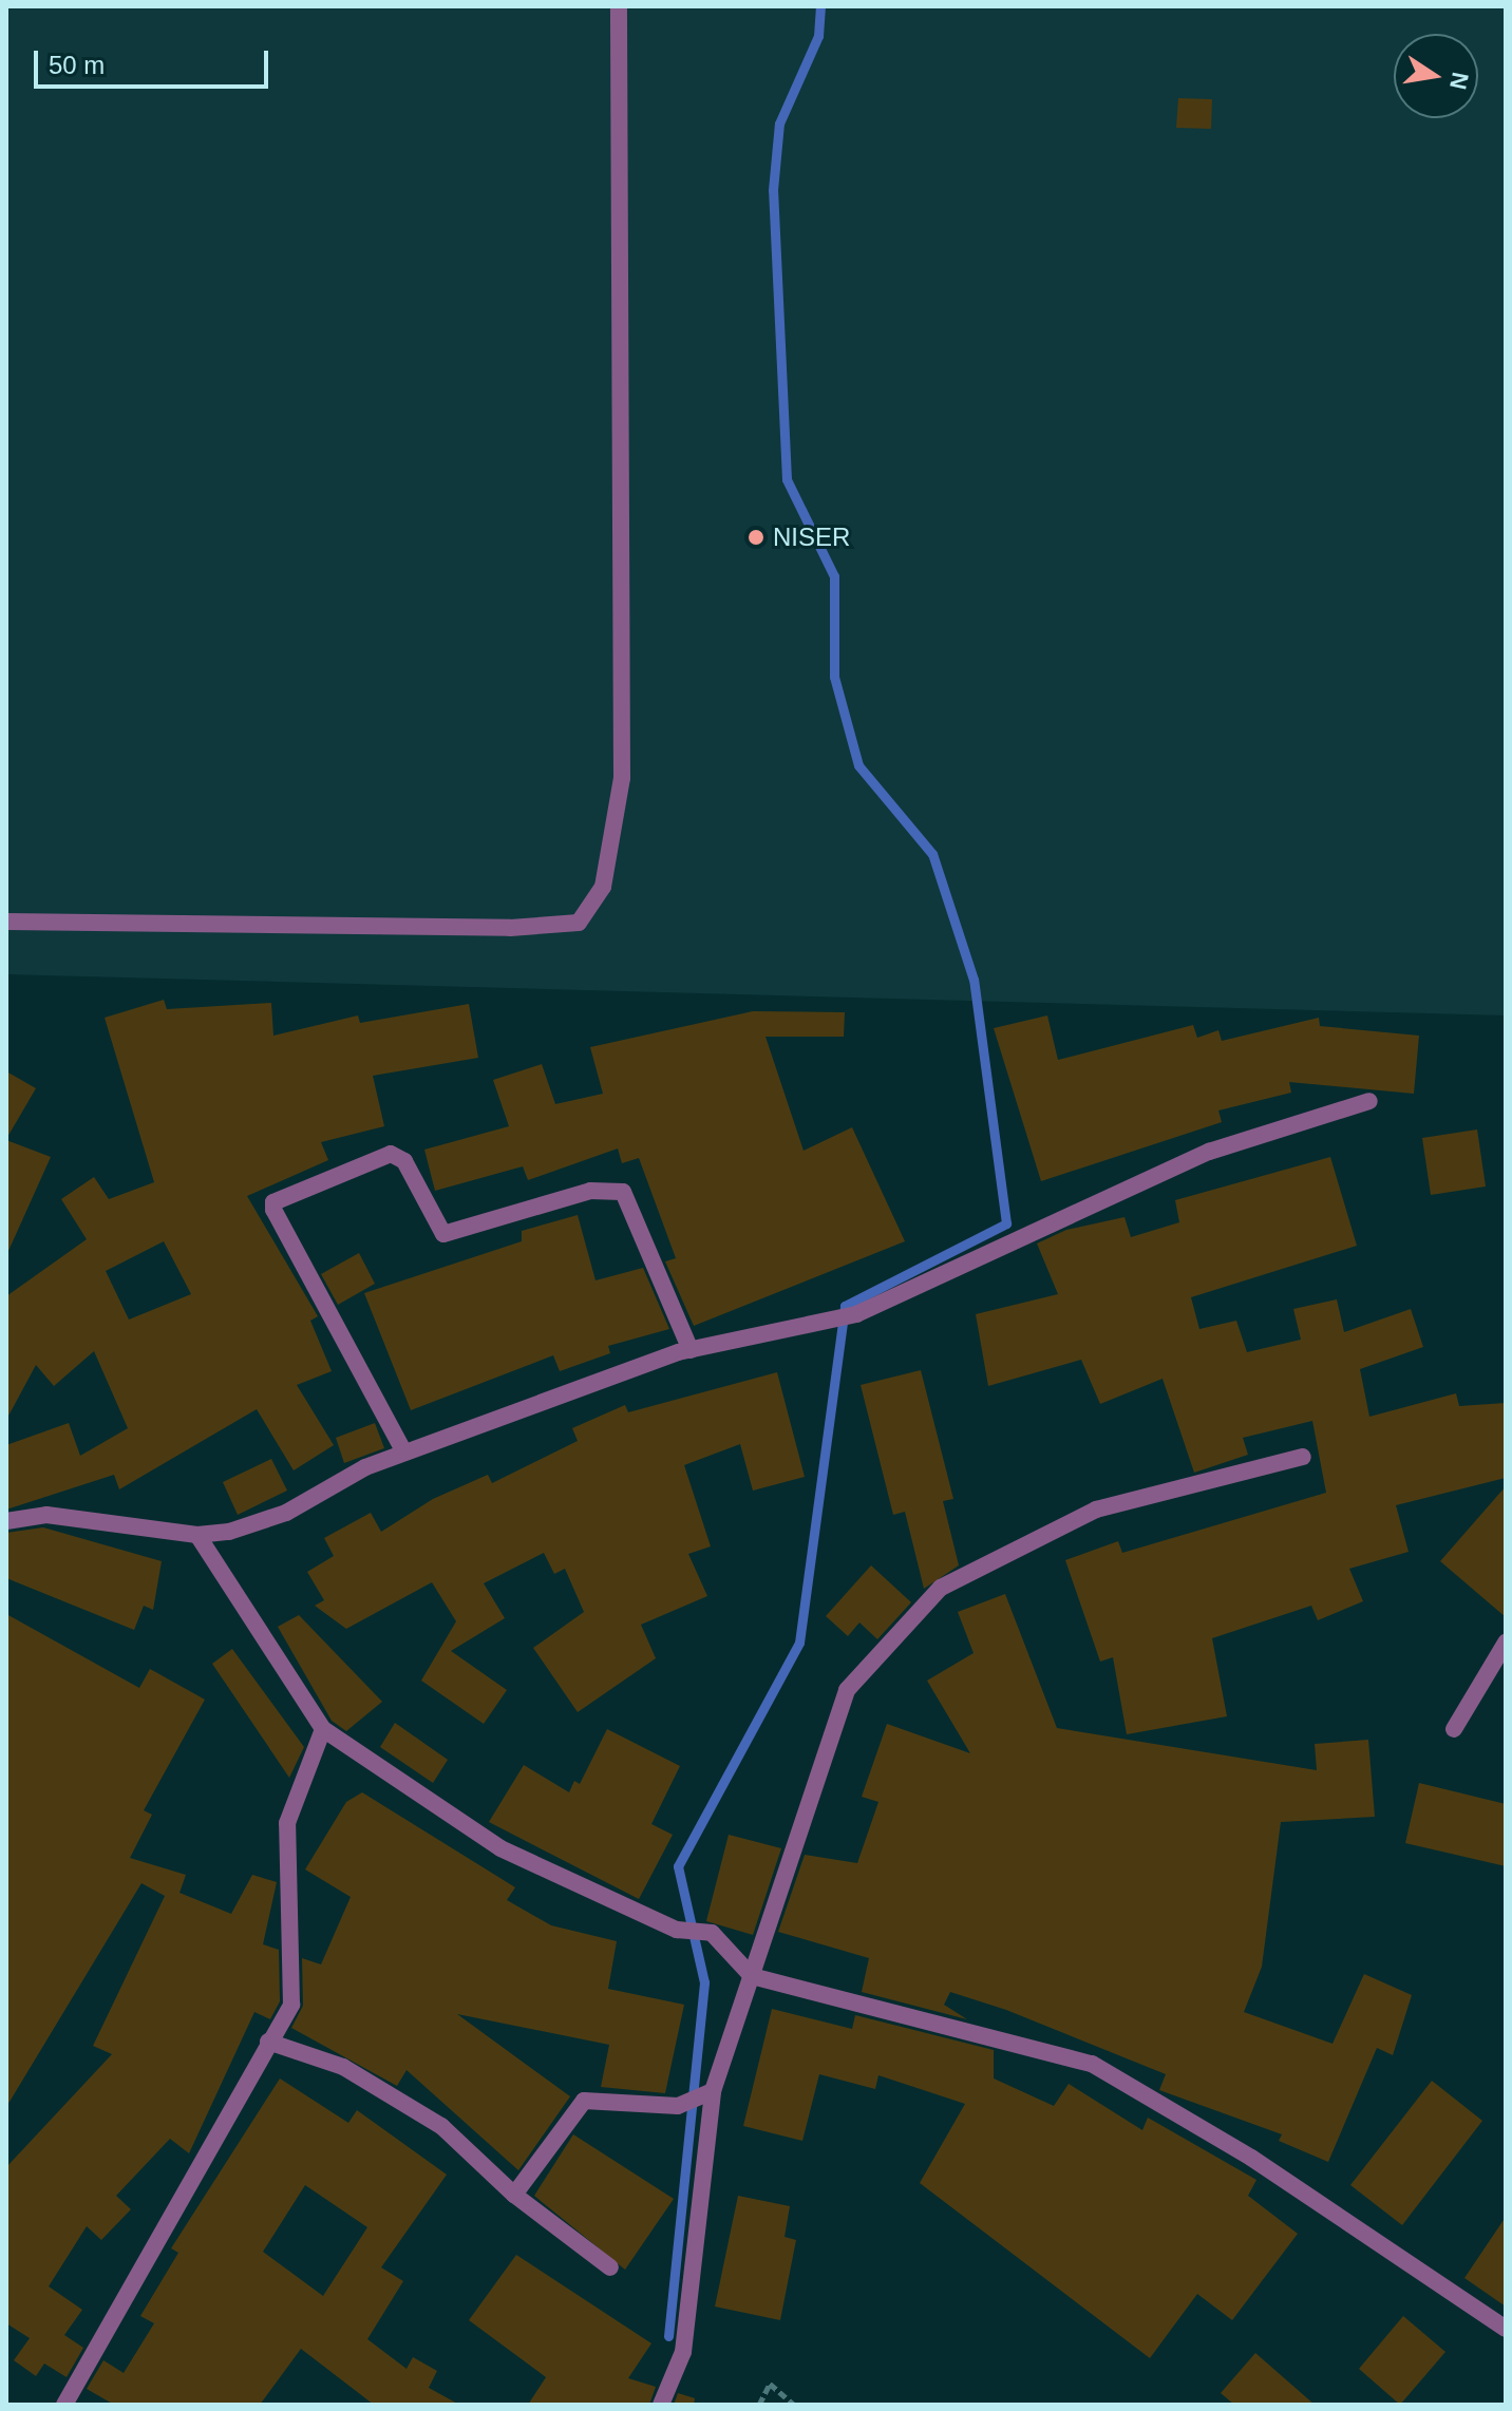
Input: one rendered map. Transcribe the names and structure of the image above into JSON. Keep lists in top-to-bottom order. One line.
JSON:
{"places":["NISER"],"scale_bar":"50 m","north":"right"}
